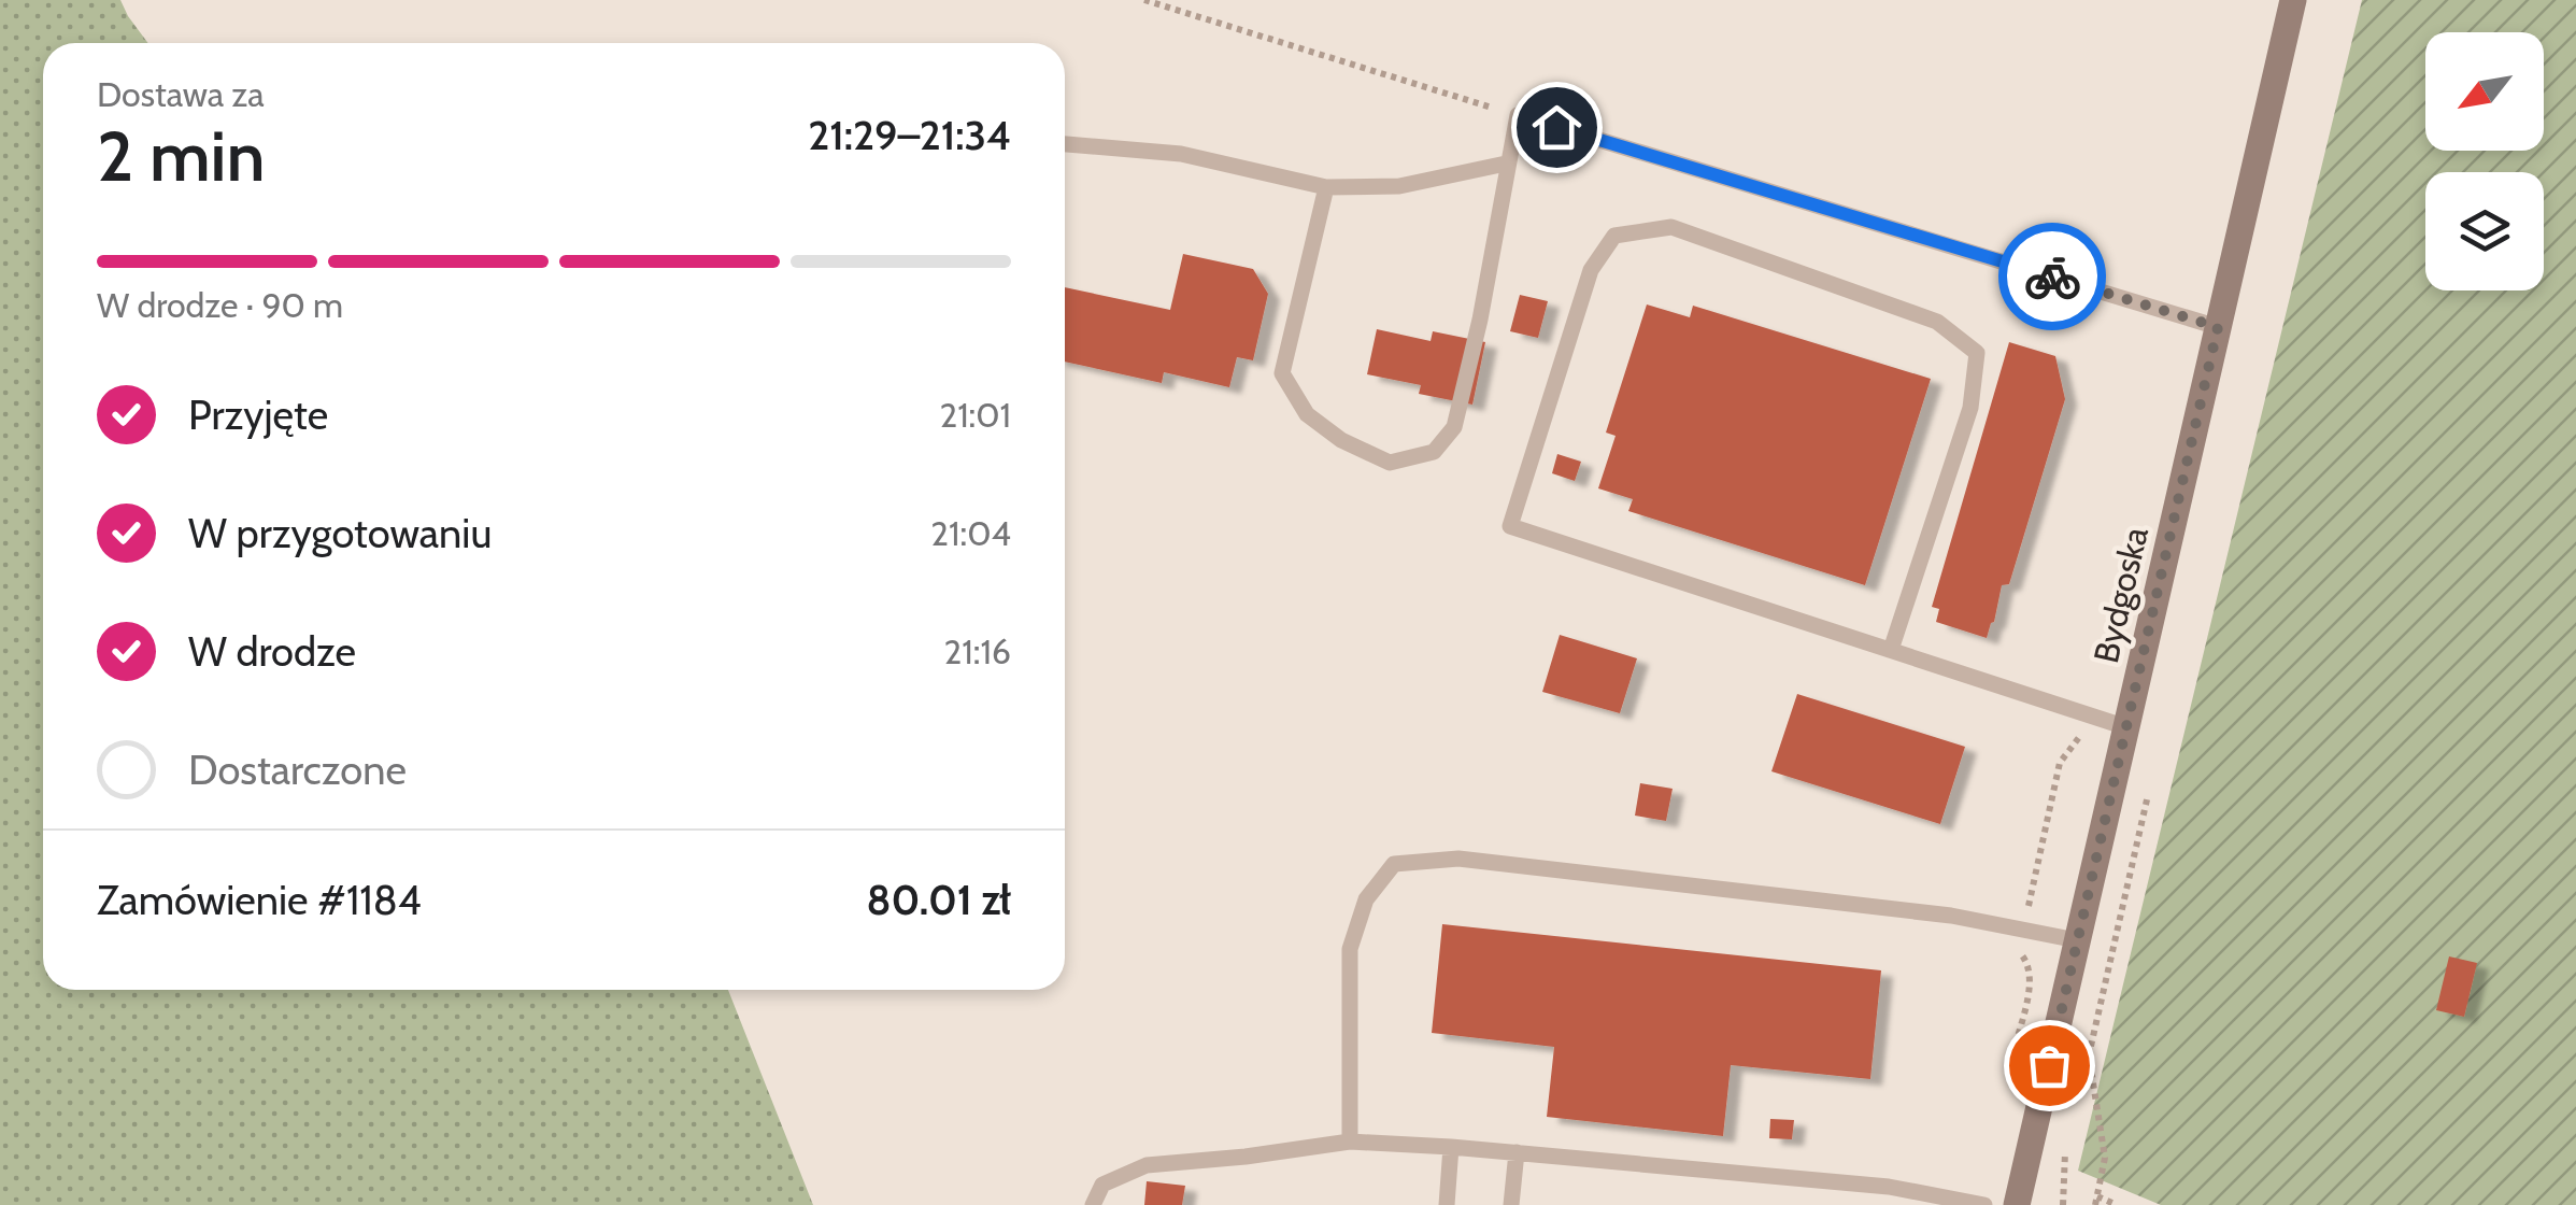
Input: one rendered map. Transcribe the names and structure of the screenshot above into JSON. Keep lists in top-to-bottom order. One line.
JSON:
{"streets":{"street":["Bydgoska"]},"north":"bottom left","page":{"heading":["2 min","Dostawa za","21:29–21:34"],"panel":["Zamówienie #1184","80.01 zł"],"bar":"W drodze · 90 m","list":[["Przyjęte","21:01"],["W przygotowaniu","21:04"],["W drodze","21:16"],"Dostarczone"]}}
